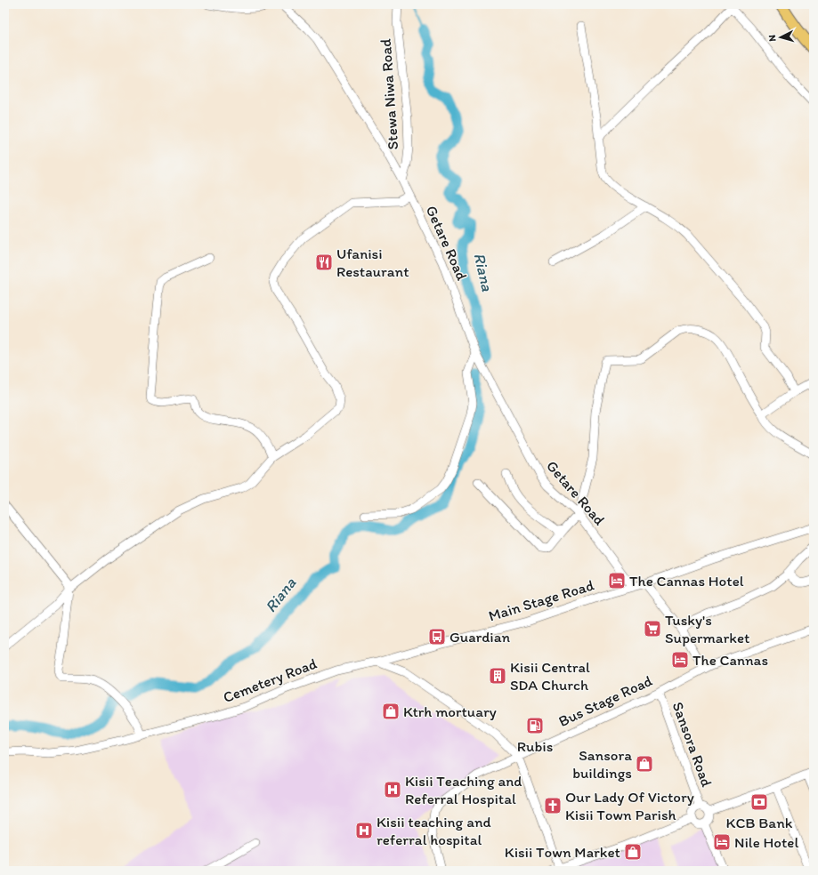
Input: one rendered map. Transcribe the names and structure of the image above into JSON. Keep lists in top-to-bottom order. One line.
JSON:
{"streets":{"street":["Stewa Niwa Road","Getare Road","Main Stage Road","Cemetery Road","Bus Stage Road","Sansora Road"]},"crossings":[["Stewa Niwa Road","Getare Road"],["Getare Road","Main Stage Road"],["Main Stage Road","Cemetery Road"],["Bus Stage Road","Sansora Road"]],"water":["Riana"],"places":{"restaurant":["Ufanisi Restaurant"],"hotel":["The Cannas Hotel","The Cannas","Nile Hotel"],"supermarket":["Tusky's Supermarket"],"bus stop":["Guardian"],"building":["Kisii Central SDA Church"],"shop":["Ktrh mortuary","Sansora buildings","Kisii Town Market"],"fuel station":["Rubis"],"hospital":["Kisii Teaching and Referral Hospital","Kisii teaching and referral hospital"],"bank":["KCB Bank"],"church":["Our Lady Of Victory Kisii Town Parish"]},"north":"left"}
